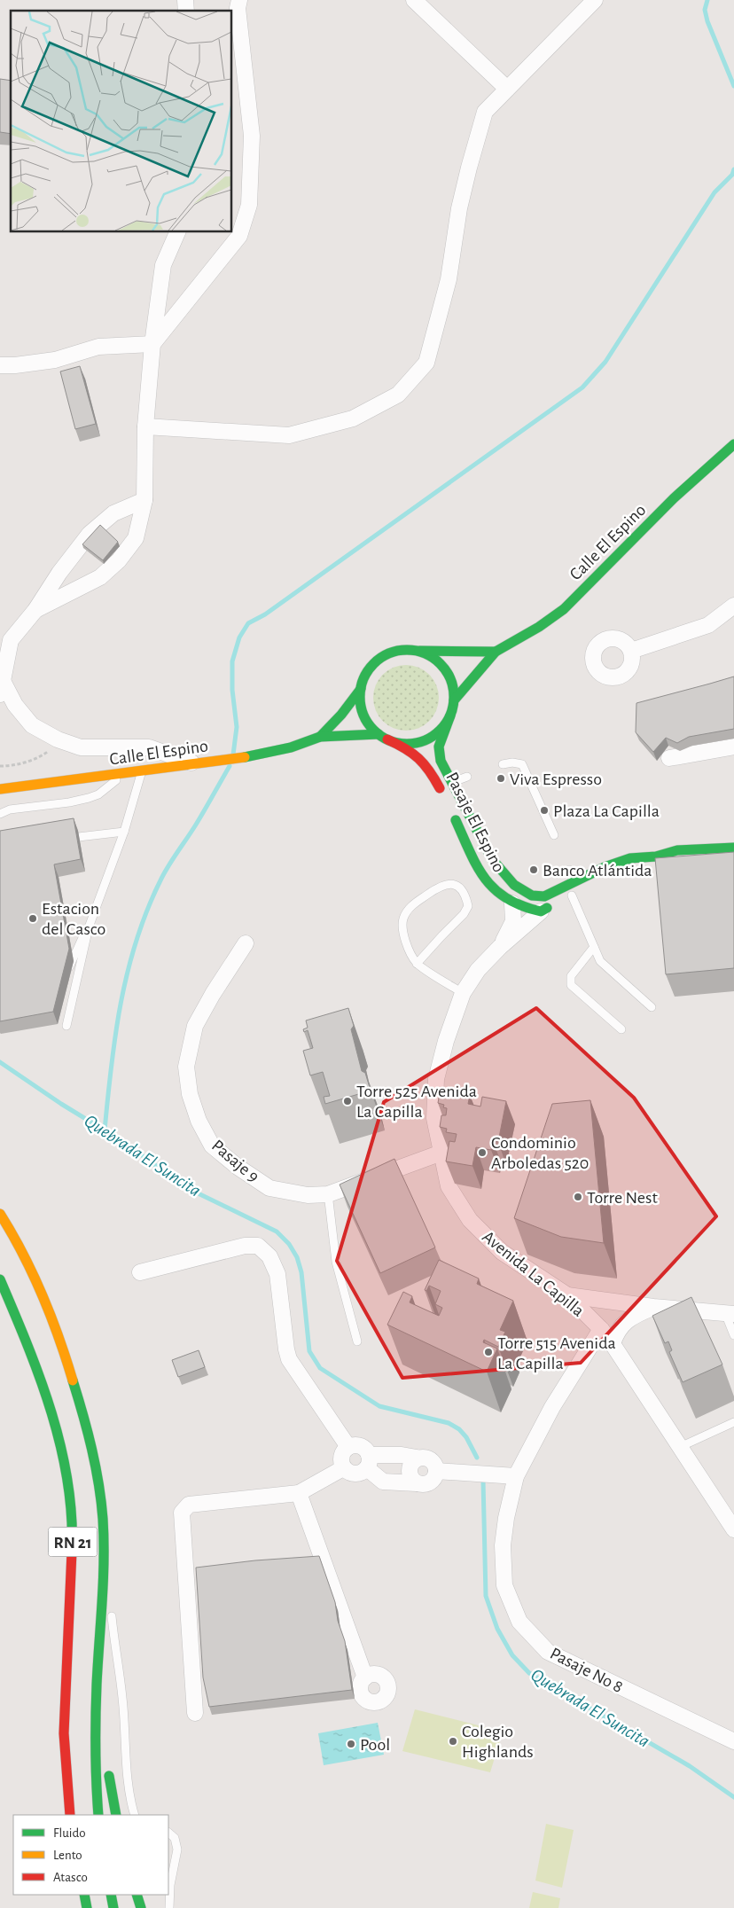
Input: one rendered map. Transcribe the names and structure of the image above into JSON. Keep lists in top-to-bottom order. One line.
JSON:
{"streets":{"main road":["Calle El Espino","Pasaje El Espino","RN 21"],"street":["Pasaje 9","Avenida La Capilla","Pasaje No 8"]},"crossings":[["Calle El Espino","Pasaje El Espino"],["Pasaje El Espino","Avenida La Capilla"],["Pasaje 9","Avenida La Capilla"],["Avenida La Capilla","Pasaje No 8"]],"water":["Quebrada El Suncita"],"places":["Viva Espresso","Plaza La Capilla","Banco Atlántida","Estacion del Casco","Torre 525 Avenida La Capilla","Condominio Arboledas 520","Torre Nest","Torre 515 Avenida La Capilla","Colegio Highlands","Pool"],"legend":["Fluido","Lento","Atasco"]}
